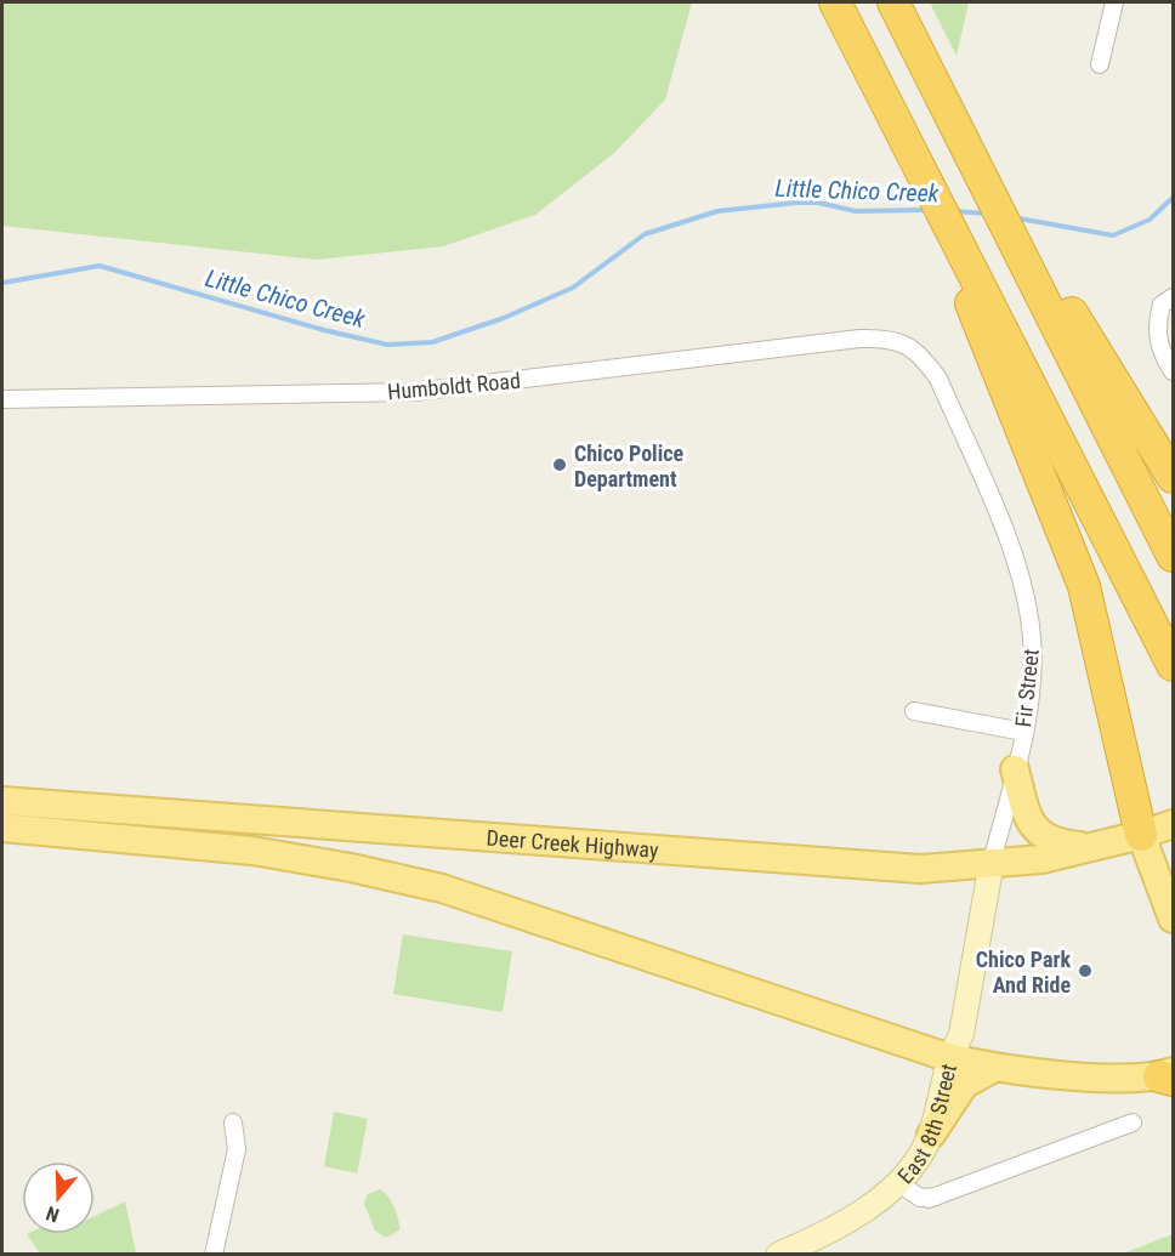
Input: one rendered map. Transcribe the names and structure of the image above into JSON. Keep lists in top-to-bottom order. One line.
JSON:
{"streets":{"main road":["Deer Creek Highway","East 8th Street"],"street":["Humboldt Road","Fir Street"]},"crossings":[["Humboldt Road","Fir Street"],["Fir Street","Deer Creek Highway"],["Fir Street","East 8th Street"]],"water":["Little Chico Creek"],"places":["Chico Police Department","Chico Park And Ride"],"north":"bottom"}
